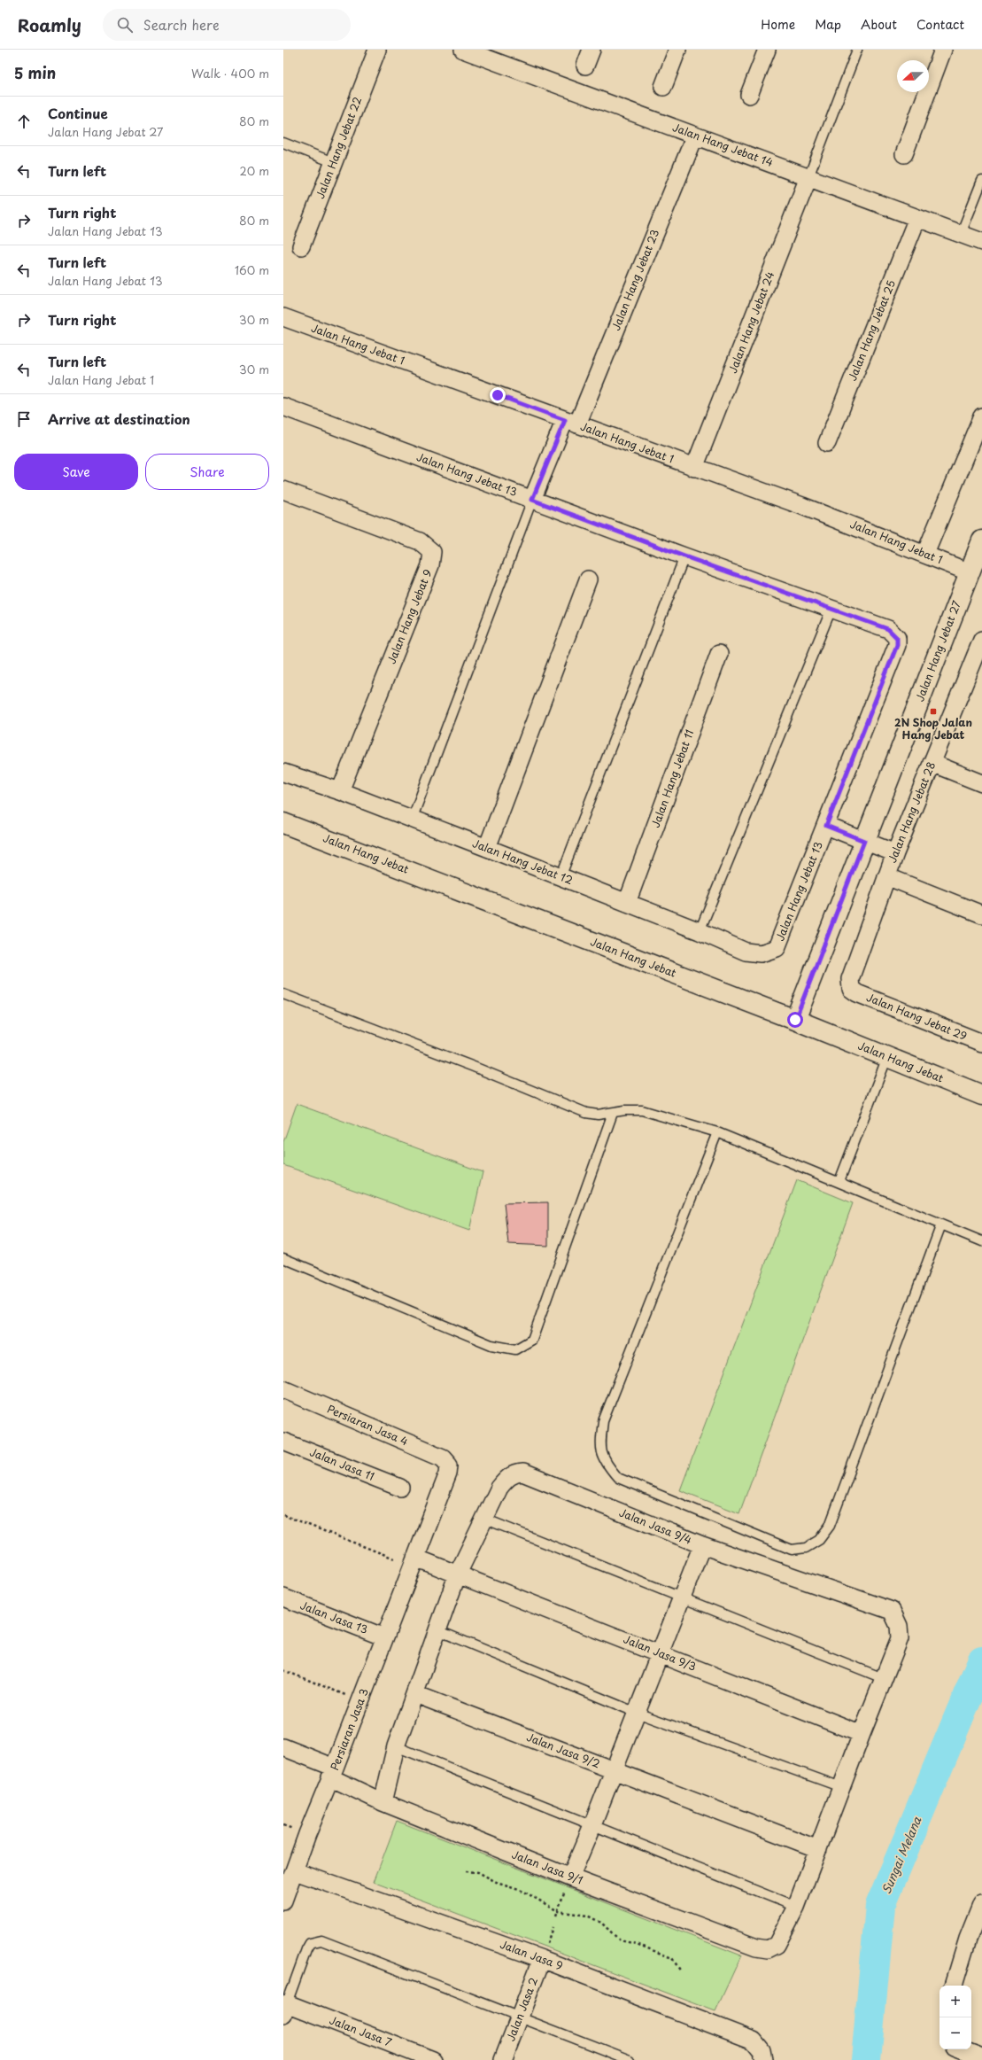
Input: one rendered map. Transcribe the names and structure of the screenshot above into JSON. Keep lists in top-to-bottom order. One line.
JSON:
{"streets":{"street":["Jalan Hang Jebat 14","Jalan Hang Jebat 22","Jalan Hang Jebat 23","Jalan Hang Jebat 24","Jalan Hang Jebat 25","Jalan Hang Jebat 1","Jalan Hang Jebat 13","Jalan Hang Jebat 9","Jalan Hang Jebat 27","Jalan Hang Jebat 11","Jalan Hang Jebat 28","Jalan Hang Jebat","Jalan Hang Jebat 12","Jalan Hang Jebat 29","Persiaran Jasa 4","Jalan Jasa 11","Jalan Jasa 9/4","Jalan Jasa 13","Jalan Jasa 9/3","Persiaran Jasa 3","Jalan Jasa 9/2","Jalan Jasa 9/1","Jalan Jasa 9","Jalan Jasa 2","Jalan Jasa 7"]},"crossings":[["Jalan Hang Jebat 14","Jalan Hang Jebat 23"],["Jalan Hang Jebat 14","Jalan Hang Jebat 24"],["Jalan Hang Jebat 14","Jalan Hang Jebat 25"],["Jalan Hang Jebat 23","Jalan Hang Jebat 1"],["Jalan Hang Jebat 23","Jalan Hang Jebat 13"],["Jalan Hang Jebat 24","Jalan Hang Jebat 1"],["Jalan Hang Jebat 1","Jalan Hang Jebat 27"],["Jalan Hang Jebat 13","Jalan Hang Jebat 12"],["Jalan Hang Jebat 9","Jalan Hang Jebat 12"],["Jalan Hang Jebat 27","Jalan Hang Jebat"],["Jalan Hang Jebat 11","Jalan Hang Jebat 12"],["Jalan Hang Jebat 28","Jalan Hang Jebat 29"],["Persiaran Jasa 4","Persiaran Jasa 3"],["Jalan Jasa 9/4","Jalan Jasa 9/3"],["Jalan Jasa 9/4","Jalan Jasa 9/2"],["Jalan Jasa 13","Persiaran Jasa 3"],["Persiaran Jasa 3","Jalan Jasa 9/1"],["Persiaran Jasa 3","Jalan Jasa 9"],["Jalan Jasa 9","Jalan Jasa 2"]],"water":["Sungai Melana"],"places":{"transit":["2N Shop Jalan Hang Jebat"]},"north":"left","page":{"header":"Roamly","search":"Search here","nav":["Home","Map","About","Contact"],"heading":["5 min","Walk · 400 m"],"list":[["Continue","Jalan Hang Jebat 27","80 m"],["Turn left","20 m"],["Turn right","Jalan Hang Jebat 13","80 m"],["Turn left","Jalan Hang Jebat 13","160 m"],["Turn right","30 m"],["Turn left","Jalan Hang Jebat 1","30 m"],"Arrive at destination"],"buttons":["Save","Share"],"map_buttons":["+","−"]}}
